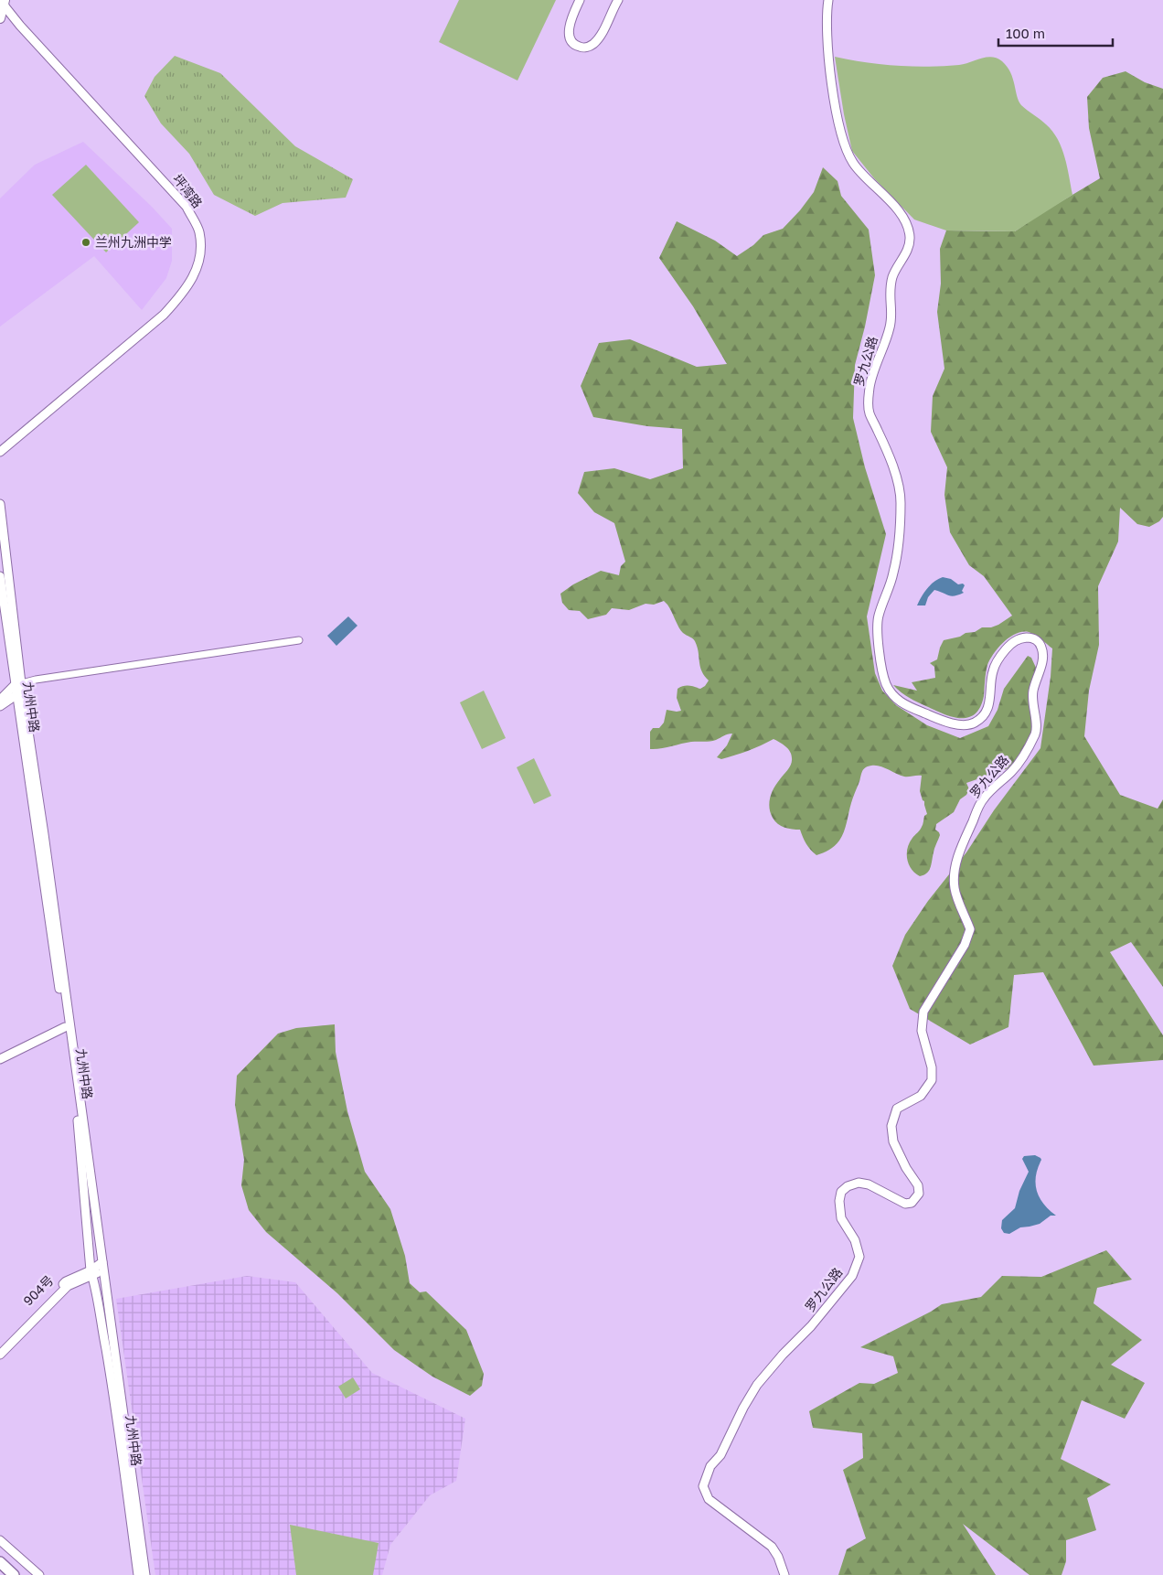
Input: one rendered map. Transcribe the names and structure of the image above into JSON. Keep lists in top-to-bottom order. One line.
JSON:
{"streets":{"street":["坪湾路","罗九公路","九州中路","904号"]},"crossings":[["九州中路","904号"]],"places":["兰州九洲中学"],"scale_bar":"100 m"}
